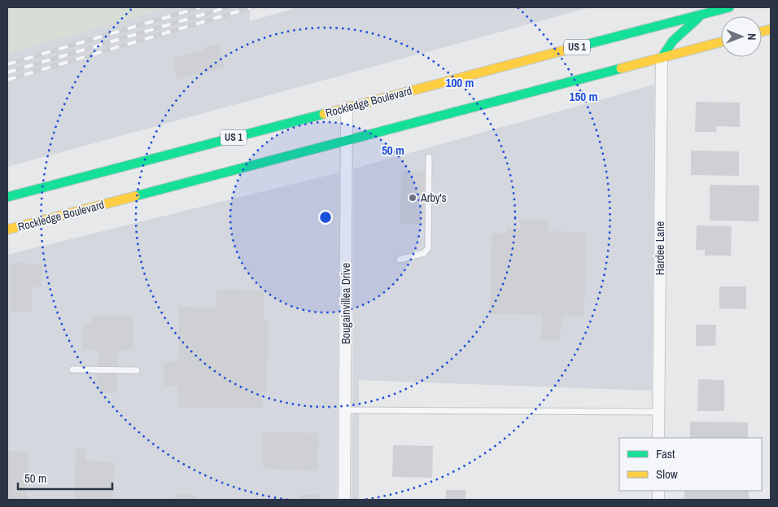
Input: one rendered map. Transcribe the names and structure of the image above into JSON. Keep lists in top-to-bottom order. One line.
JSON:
{"streets":{"main road":["US 1","Rockledge Boulevard"],"street":["Hardee Lane","Bougainvillea Drive"]},"crossings":[["Rockledge Boulevard","Hardee Lane"],["Rockledge Boulevard","Bougainvillea Drive"]],"places":["Arby's"],"legend":["Fast","Slow"],"scale_bar":"50 m","north":"right","rings":["100 m","150 m","50 m"]}
